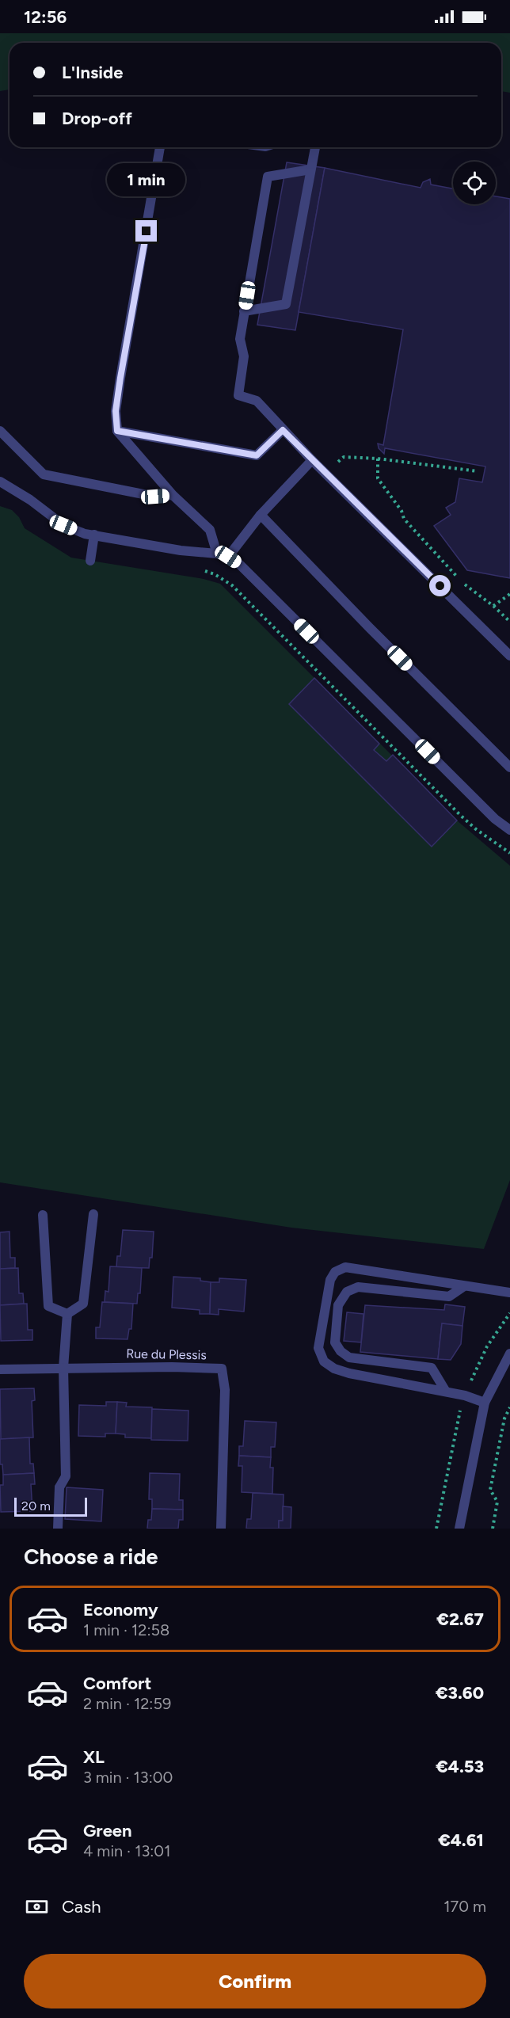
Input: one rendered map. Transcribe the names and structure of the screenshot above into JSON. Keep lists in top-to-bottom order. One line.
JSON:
{"streets":{"street":["Rue du Plessis"]},"scale_bar":"20 m","page":{"status":"12:56","banner":["L'Inside","Drop-off"],"bubble":"1 min","scale":"20 m","heading":"Choose a ride","list":[{"name":"Economy","note":"1 min · 12:58","value":"€2.67"},{"name":"Comfort","note":"2 min · 12:59","value":"€3.60"},{"name":"XL","note":"3 min · 13:00","value":"€4.53"},{"name":"Green","note":"4 min · 13:01","value":"€4.61"}],"pay":["Cash","170 m"],"buttons":"Confirm"}}
